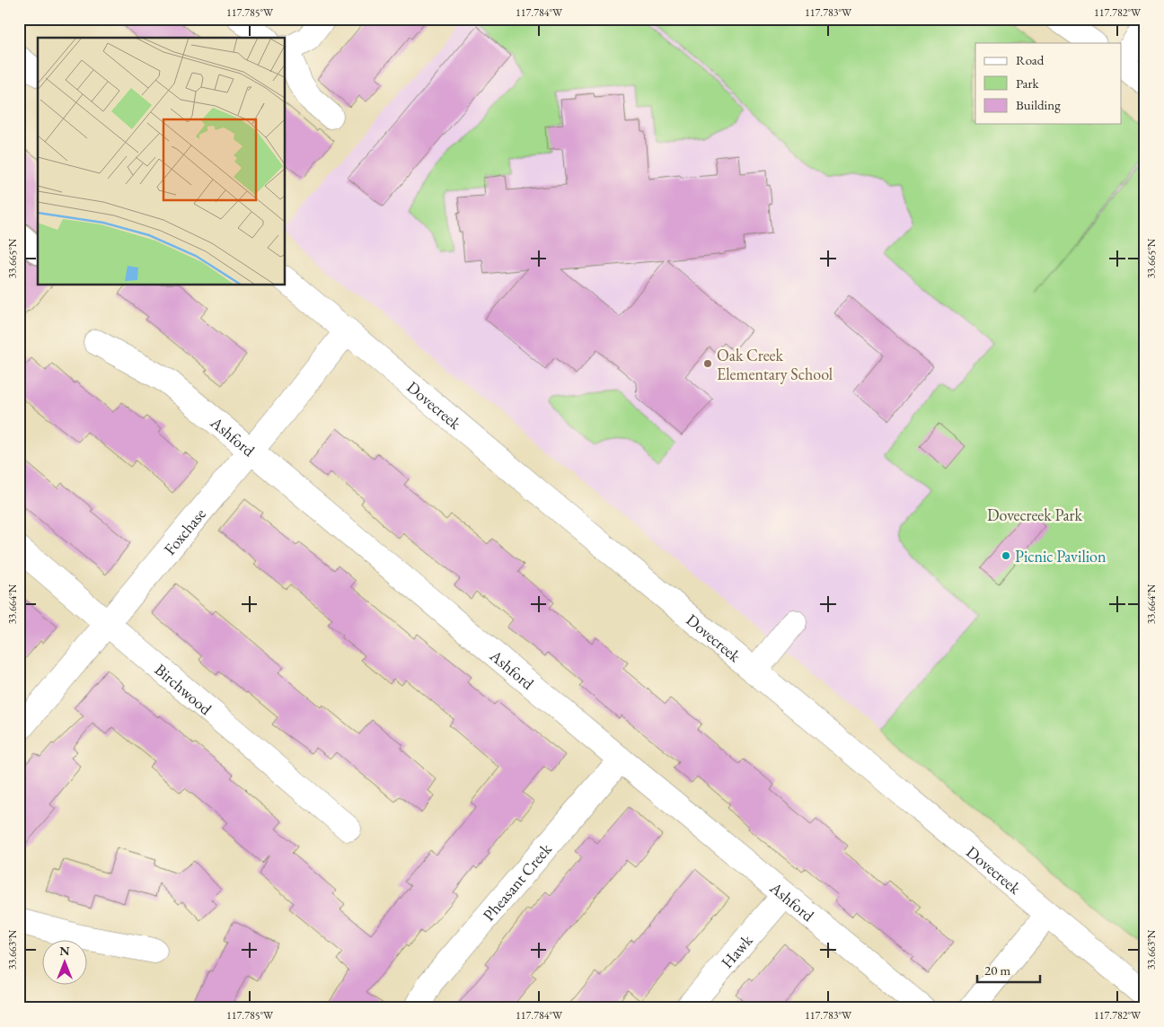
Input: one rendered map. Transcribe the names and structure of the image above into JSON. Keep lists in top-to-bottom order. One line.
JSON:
{"streets":{"street":["Dovecreek","Ashford","Foxchase","Birchwood","Pheasant Creek","Hawk"]},"crossings":[["Dovecreek","Foxchase"],["Ashford","Foxchase"],["Ashford","Pheasant Creek"],["Ashford","Hawk"],["Foxchase","Birchwood"]],"parks":["Dovecreek Park"],"places":["Oak Creek Elementary School","Picnic Pavilion"],"legend":["Road","Park","Building"],"scale_bar":"20 m","north":"top","coordinates":["117.785°W","117.784°W","117.783°W","117.782°W","33.665°N","33.664°N","33.663°N"]}
